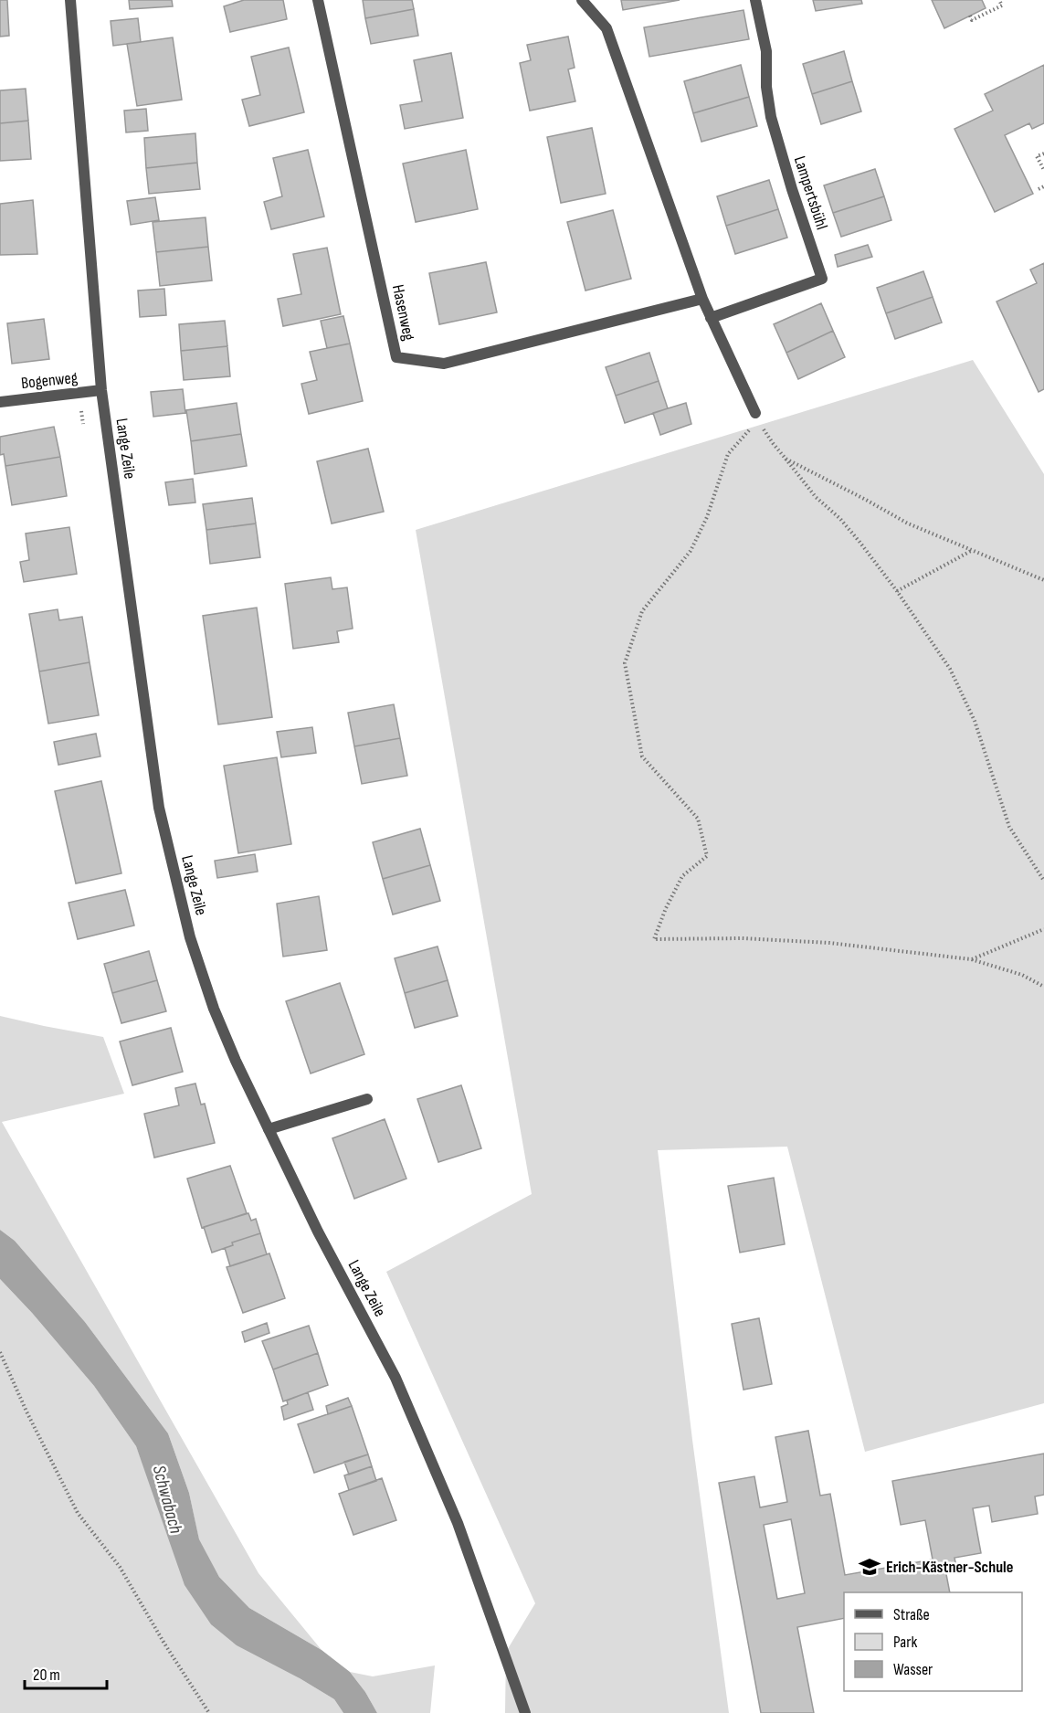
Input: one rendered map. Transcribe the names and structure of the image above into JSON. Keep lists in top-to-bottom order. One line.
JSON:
{"streets":{"street":["Lampertsbühl","Hasenweg","Bogenweg","Lange Zeile"]},"crossings":[["Bogenweg","Lange Zeile"]],"water":["Schwabach"],"places":{"school or university":["Erich-Kästner-Schule"]},"legend":["Straße","Park","Wasser"],"scale_bar":"20 m"}
